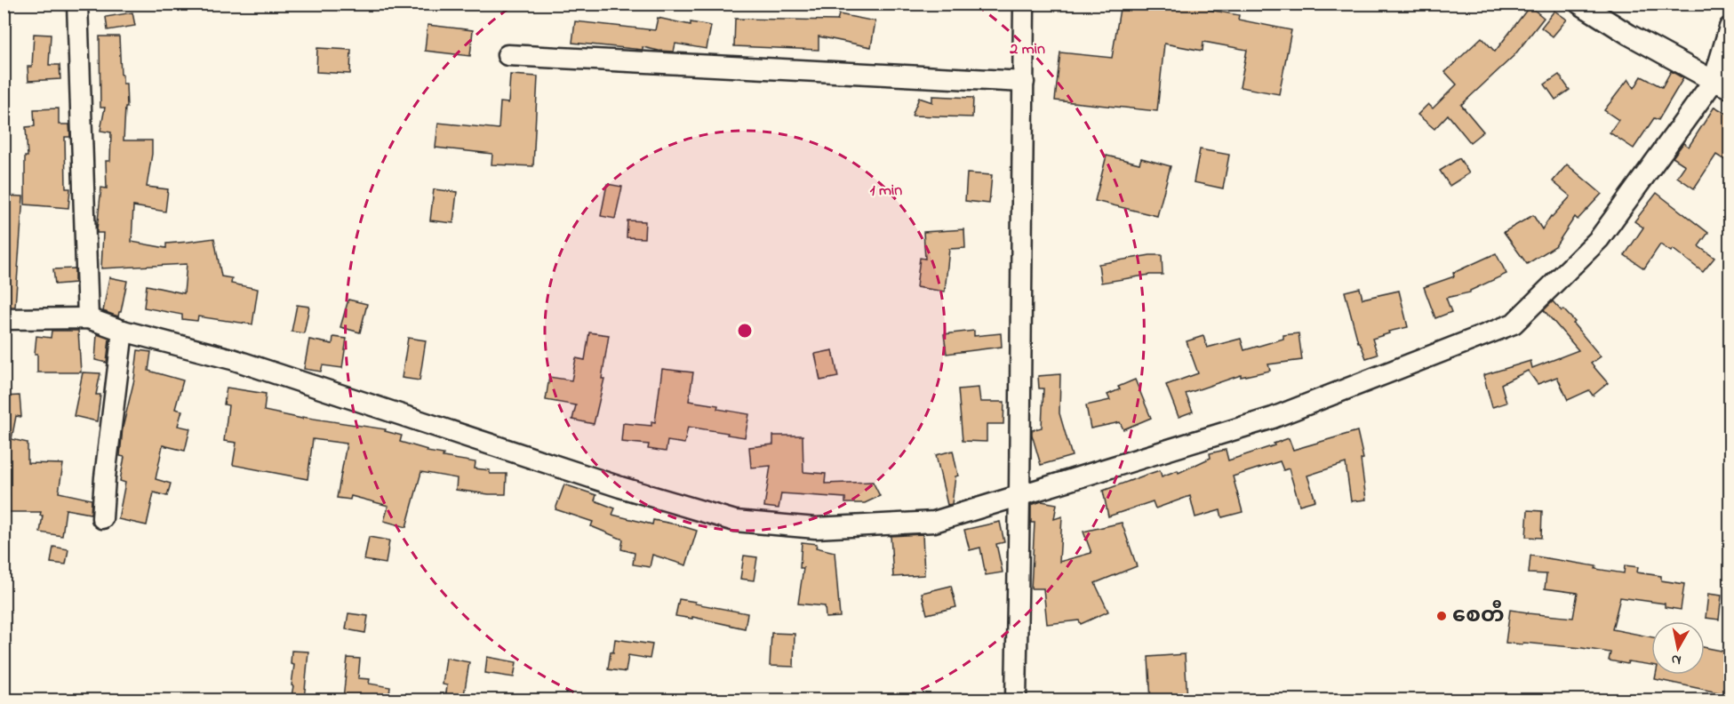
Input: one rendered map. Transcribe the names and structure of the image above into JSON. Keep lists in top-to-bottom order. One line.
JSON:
{"places":["စေတီ"],"north":"bottom","rings":["2 min","1 min"]}
